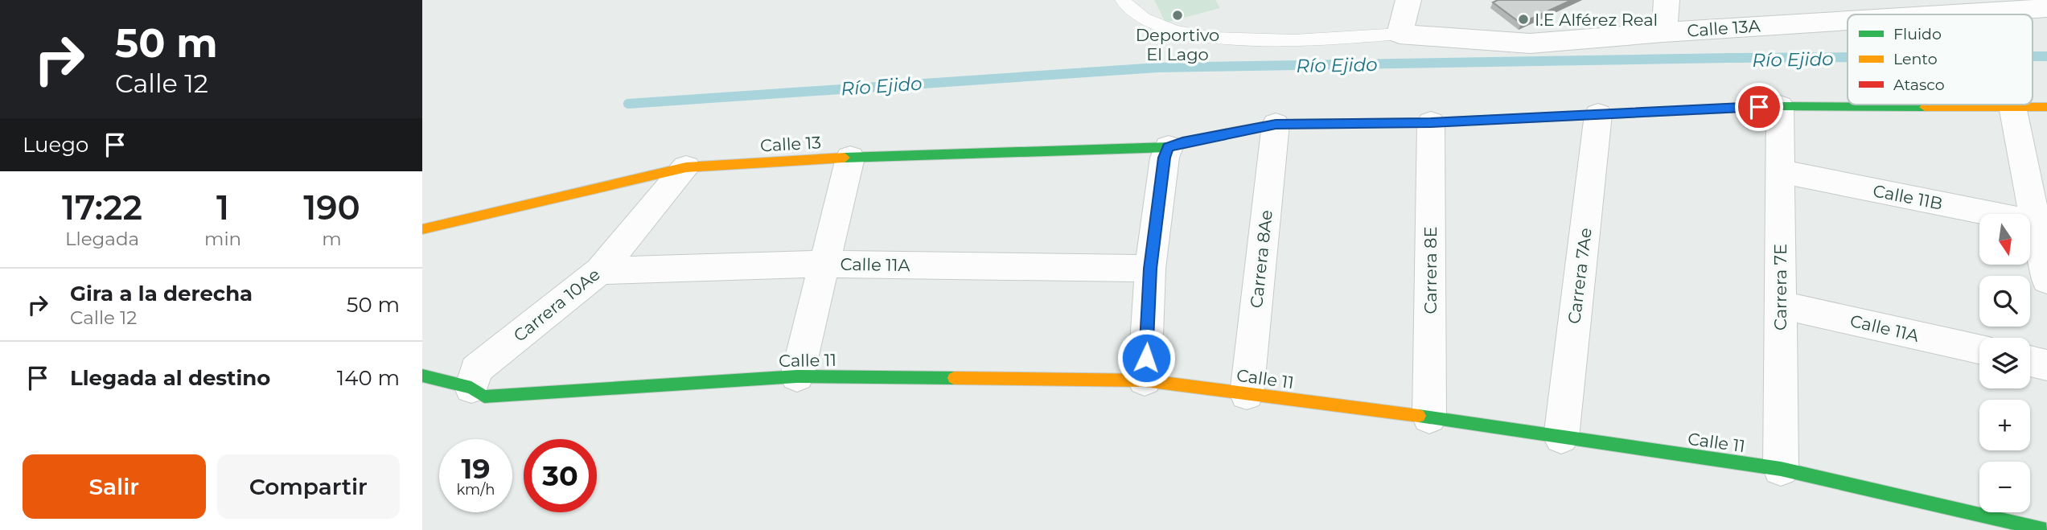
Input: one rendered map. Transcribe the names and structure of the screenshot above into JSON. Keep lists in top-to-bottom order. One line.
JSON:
{"streets":{"street":["Calle 13A","Calle 13","Calle 11B","Carrera 8Ae","Calle 11A","Carrera 8E","Carrera 7Ae","Carrera 7E","Carrera 10Ae","Calle 11"]},"crossings":[["Calle 13","Carrera 8Ae"],["Calle 13","Carrera 8E"],["Calle 13","Carrera 7Ae"],["Calle 13","Carrera 7E"],["Calle 13","Carrera 10Ae"],["Calle 11B","Carrera 7E"],["Carrera 8Ae","Calle 11"],["Calle 11A","Carrera 7E"],["Calle 11A","Carrera 10Ae"],["Carrera 8E","Calle 11"],["Carrera 7Ae","Calle 11"],["Carrera 7E","Calle 11"],["Carrera 10Ae","Calle 11"]],"water":["Río Ejido"],"places":["Deportivo El Lago","I.E Alférez Real"],"legend":["Fluido","Lento","Atasco"],"north":"bottom","page":{"turn":["50 m","Calle 12"],"then":"Luego","eta":["17:22","Llegada","1","min","190","m"],"map_buttons":["+","−"],"list":[{"name":"Gira a la derecha","note":"Calle 12","value":"50 m"},{"name":"Llegada al destino","value":"140 m"}],"speed":"19 km/h","limit":"30","buttons":["Salir","Compartir"]}}
